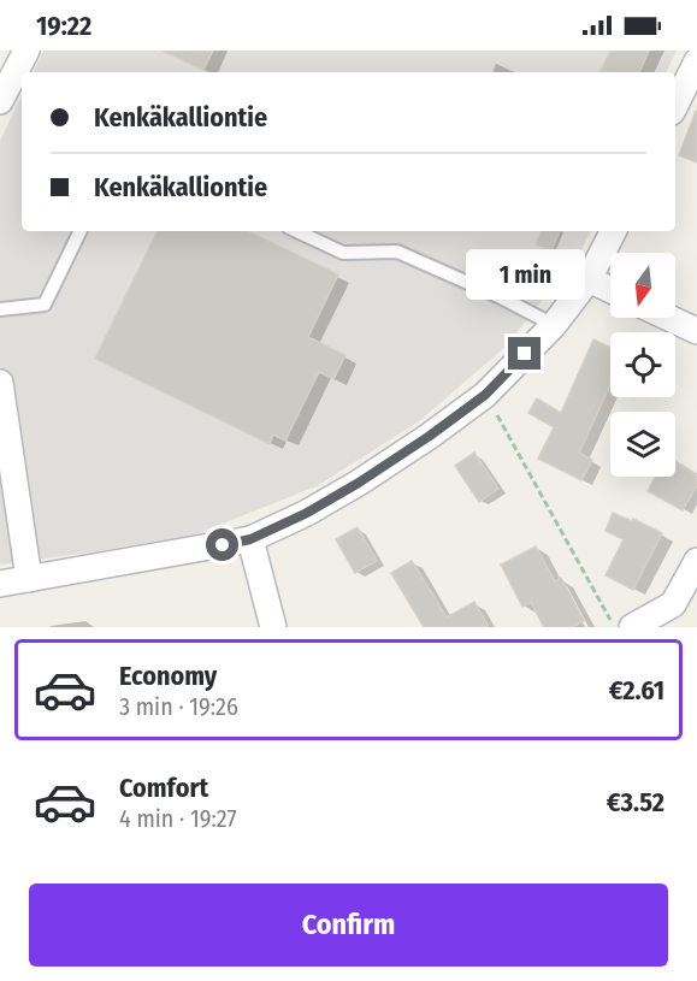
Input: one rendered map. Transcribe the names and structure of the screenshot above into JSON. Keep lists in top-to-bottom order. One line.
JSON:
{"north":"bottom","page":{"status":"19:22","banner":["Kenkäkalliontie","Kenkäkalliontie"],"bubble":"1 min","list":[{"name":"Economy","note":"3 min · 19:26","value":"€2.61"},{"name":"Comfort","note":"4 min · 19:27","value":"€3.52"}],"buttons":"Confirm"}}
